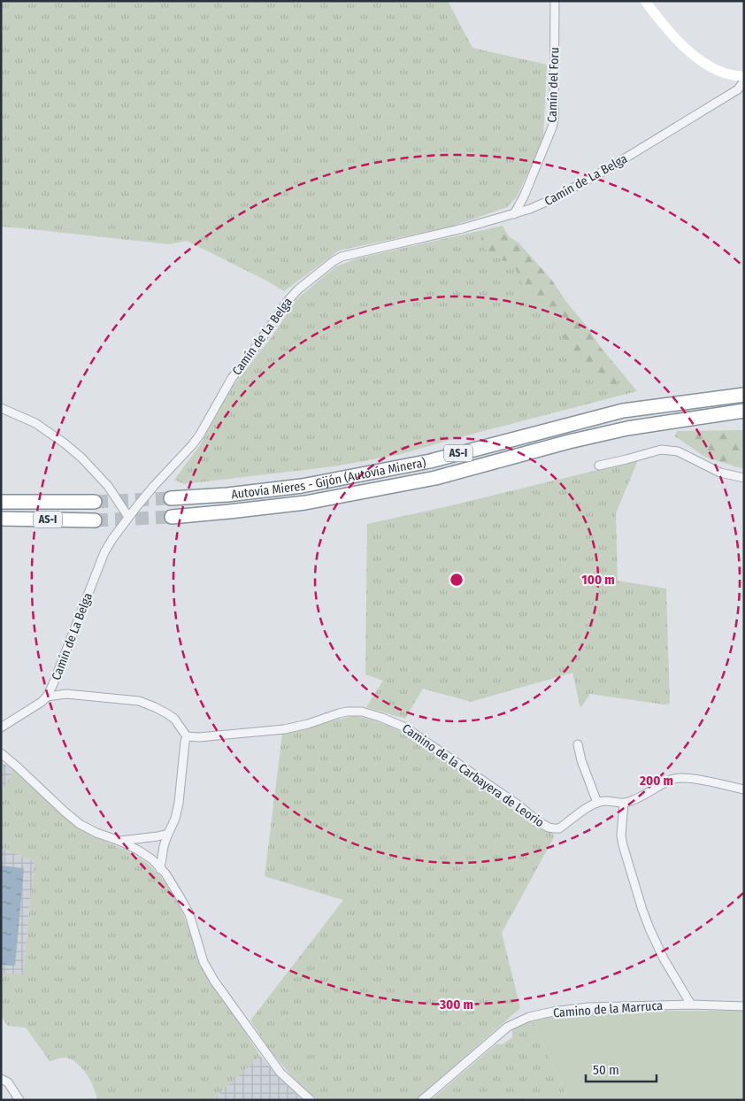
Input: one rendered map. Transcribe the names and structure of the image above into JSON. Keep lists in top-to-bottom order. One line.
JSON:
{"streets":{"highway":["AS-I","Autovía Mieres - Gijón (Autovía Minera)"],"street":["Camín del Foru","Camín de La Belga","Camino de la Carbayera de Leorio","Camino de la Marruca"]},"crossings":[["Camín del Foru","Camín de La Belga"]],"scale_bar":"50 m","rings":["100 m","200 m","300 m"]}
